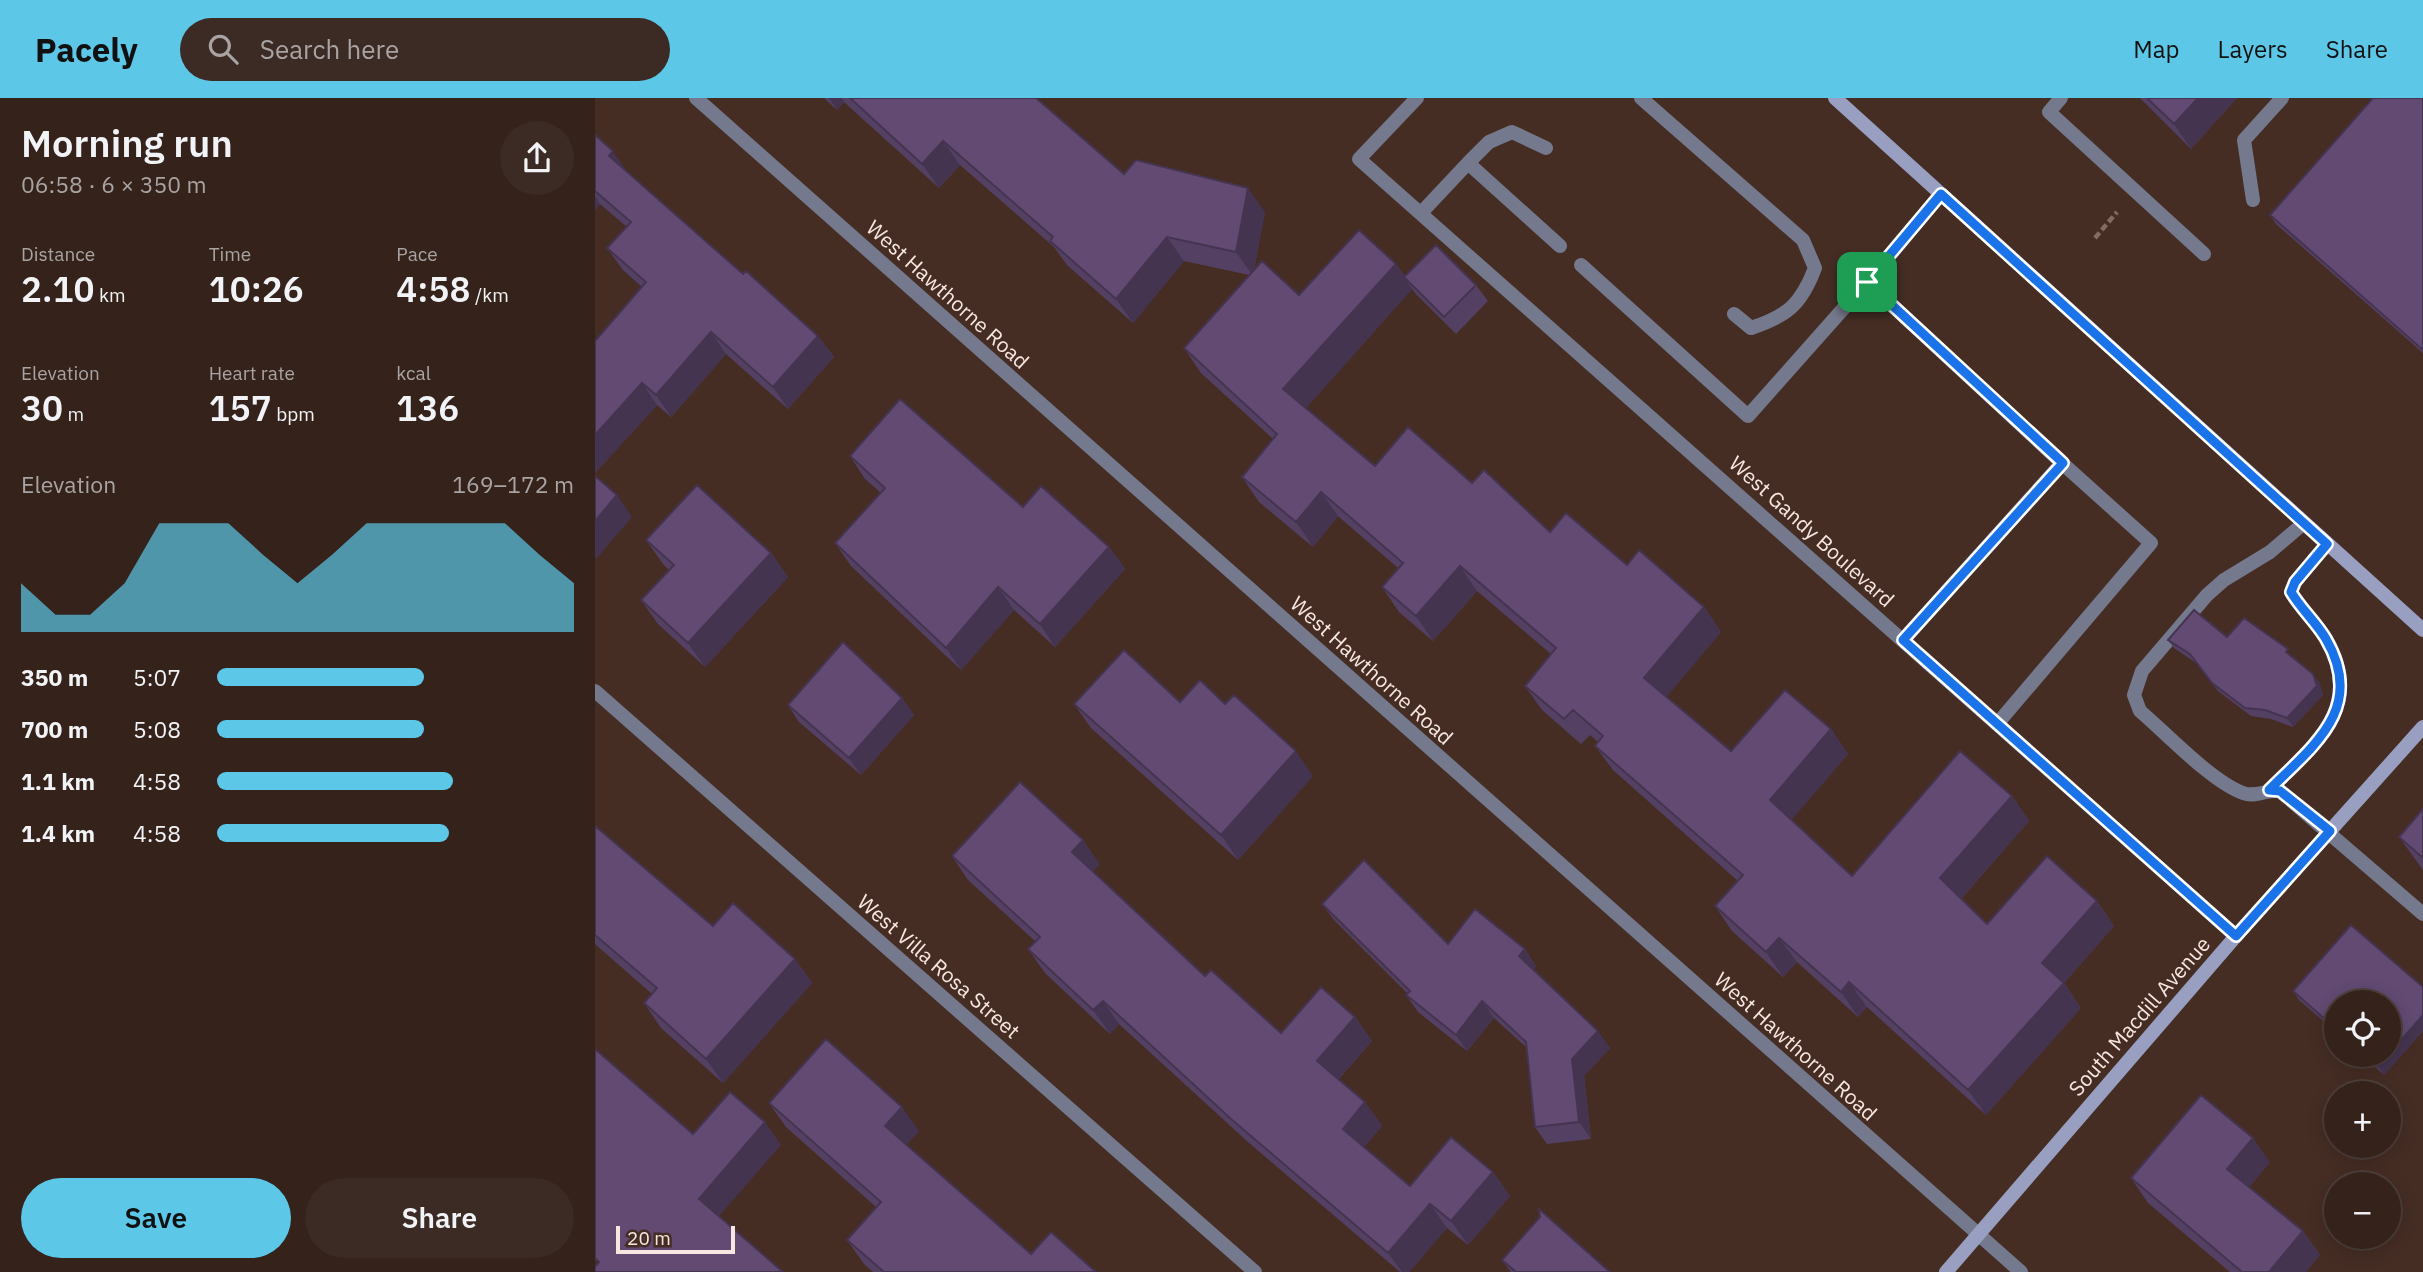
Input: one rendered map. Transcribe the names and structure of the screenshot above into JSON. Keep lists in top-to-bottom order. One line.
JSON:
{"streets":{"main road":["South Macdill Avenue"],"street":["West Hawthorne Road","West Gandy Boulevard","West Villa Rosa Street"]},"crossings":[["West Hawthorne Road","South Macdill Avenue"],["West Gandy Boulevard","South Macdill Avenue"]],"scale_bar":"20 m","page":{"header":"Pacely","search":"Search here","nav":["Map","Layers","Share"],"heading":["Morning run","06:58 · 6 × 350 m"],"stats":[["Distance","2.10 km"],["Time","10:26"],["Pace","4:58 /km"],["Elevation","30 m"],["Heart rate","157 bpm"],["kcal","136"]],"chart":["Elevation","169–172 m"],"list":[{"name":"350 m","note":"5:07"},{"name":"700 m","note":"5:08"},{"name":"1.1 km","note":"4:58"},{"name":"1.4 km","note":"4:58"}],"map_buttons":["+","−"],"buttons":["Save","Share"],"scale":"20 m"}}
